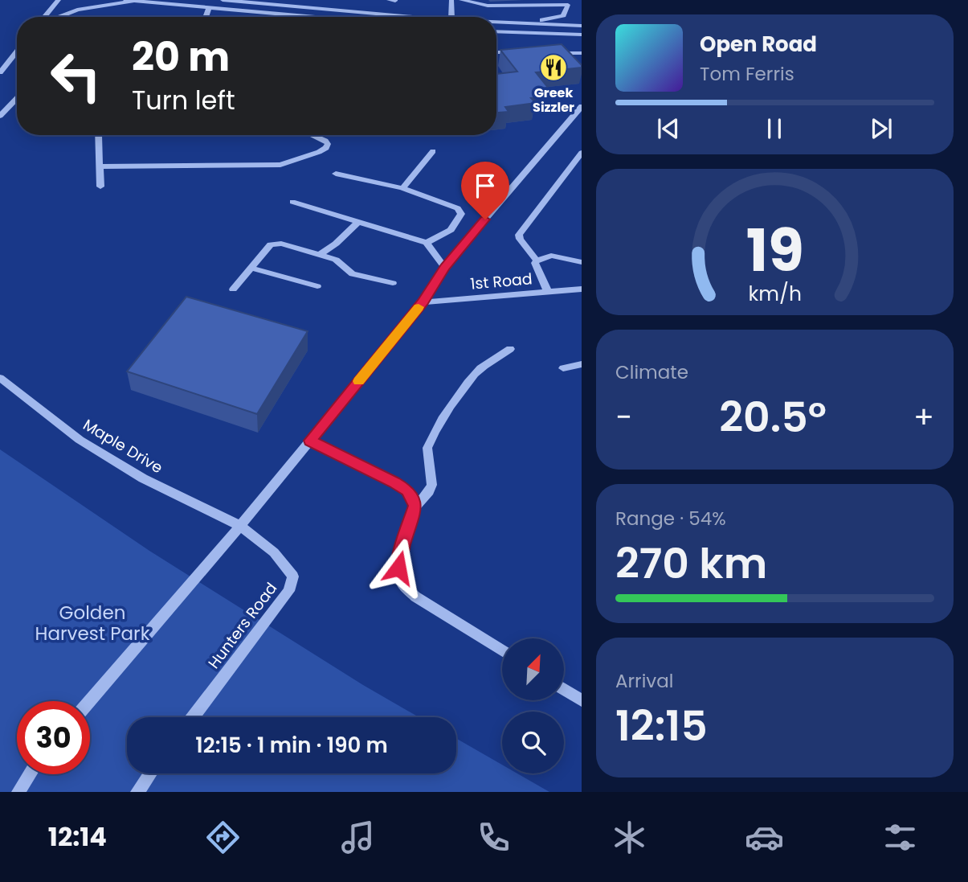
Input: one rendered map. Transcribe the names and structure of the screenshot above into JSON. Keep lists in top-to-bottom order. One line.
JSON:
{"streets":{"street":["1st Road","Maple Drive","Hunters Road"]},"crossings":[["Maple Drive","Hunters Road"]],"parks":["Golden Harvest Park"],"places":{"restaurant":["Greek Sizzler"]},"north":"top right","page":{"turn":["20 m","Turn left"],"song":["Open Road","Tom Ferris"],"tile":["Climate",["Range · 54%","270 km"],["Arrival","12:15"]],"heat":["−","20.5°","+"],"limit":"30","trip":"12:15 · 1 min · 190 m","tabs":"12:14","gauge":["19","km/h"]}}
